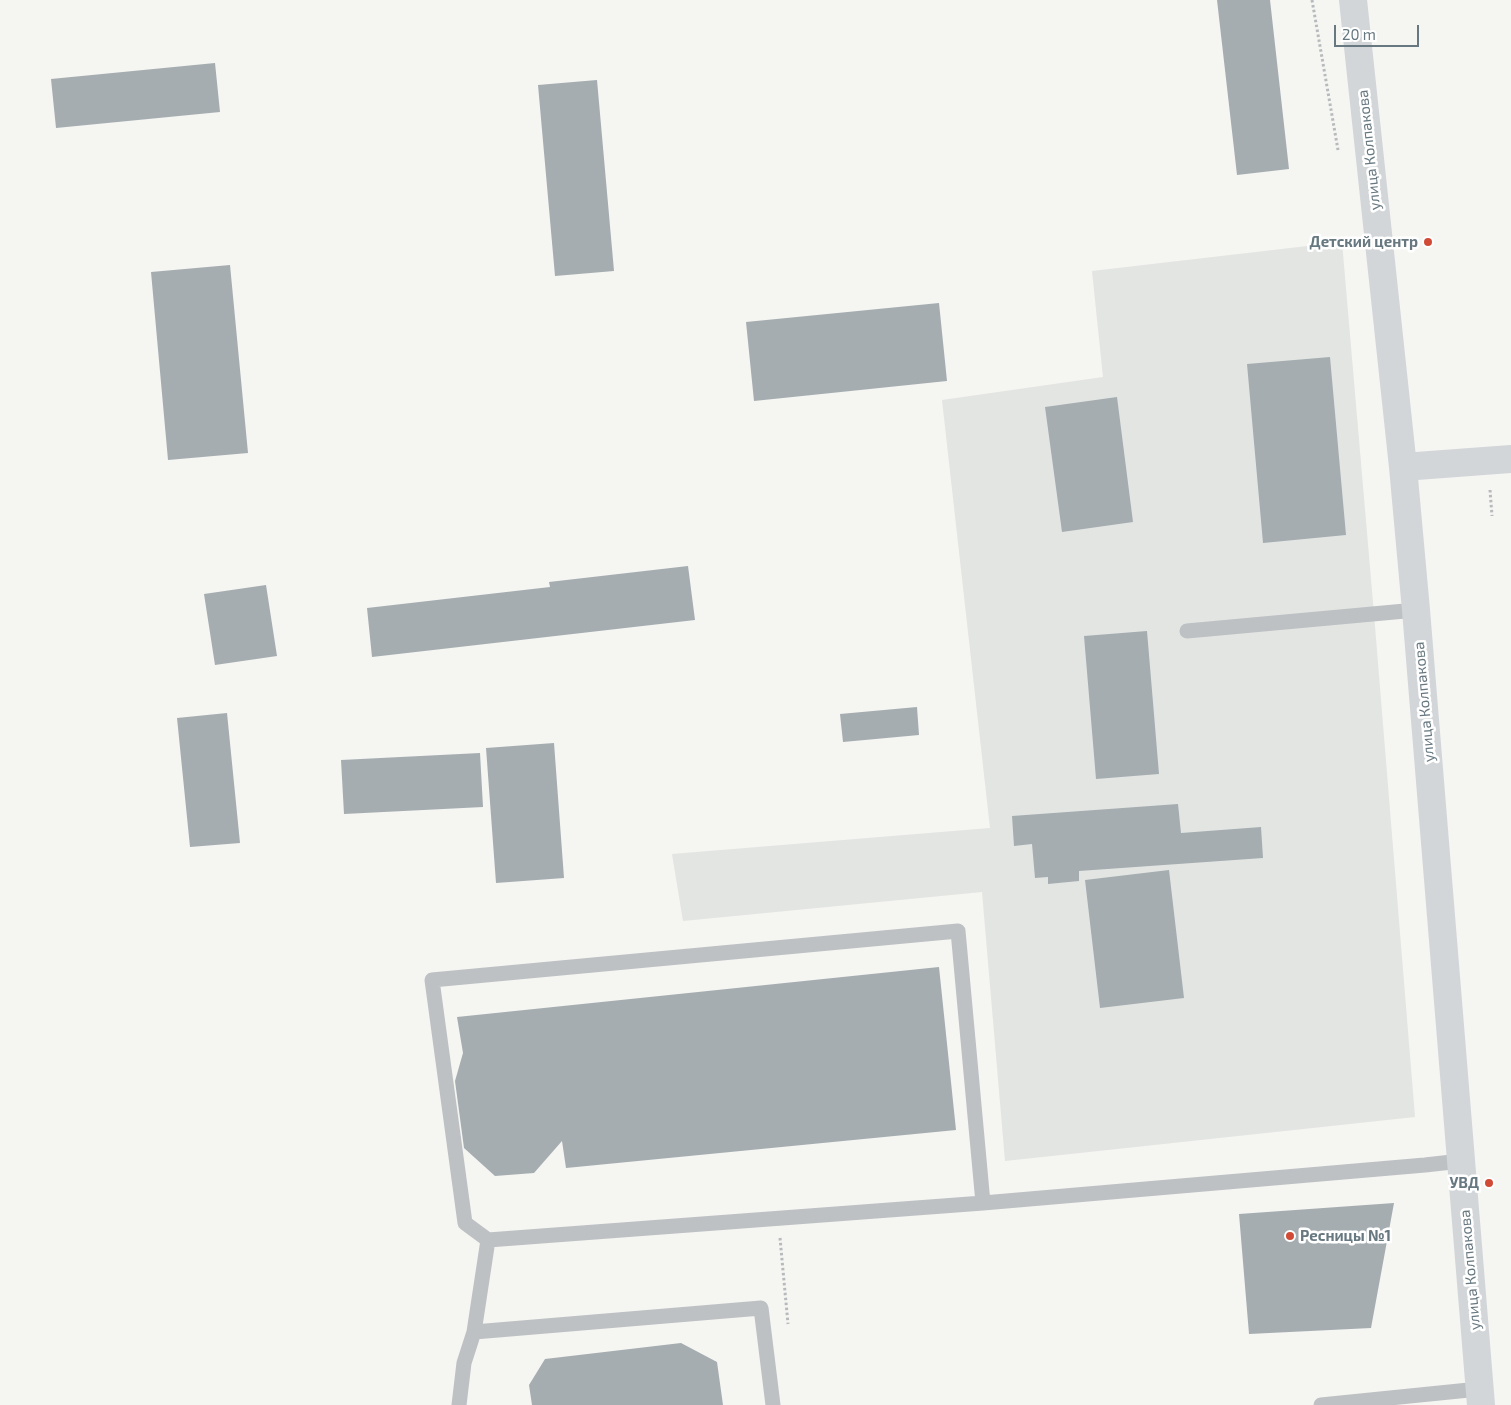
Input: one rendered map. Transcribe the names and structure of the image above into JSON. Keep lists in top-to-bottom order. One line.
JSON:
{"streets":{"street":["улица Колпакова"]},"places":["Детский центр","УВД","Ресницы №1"],"scale_bar":"20 m"}
